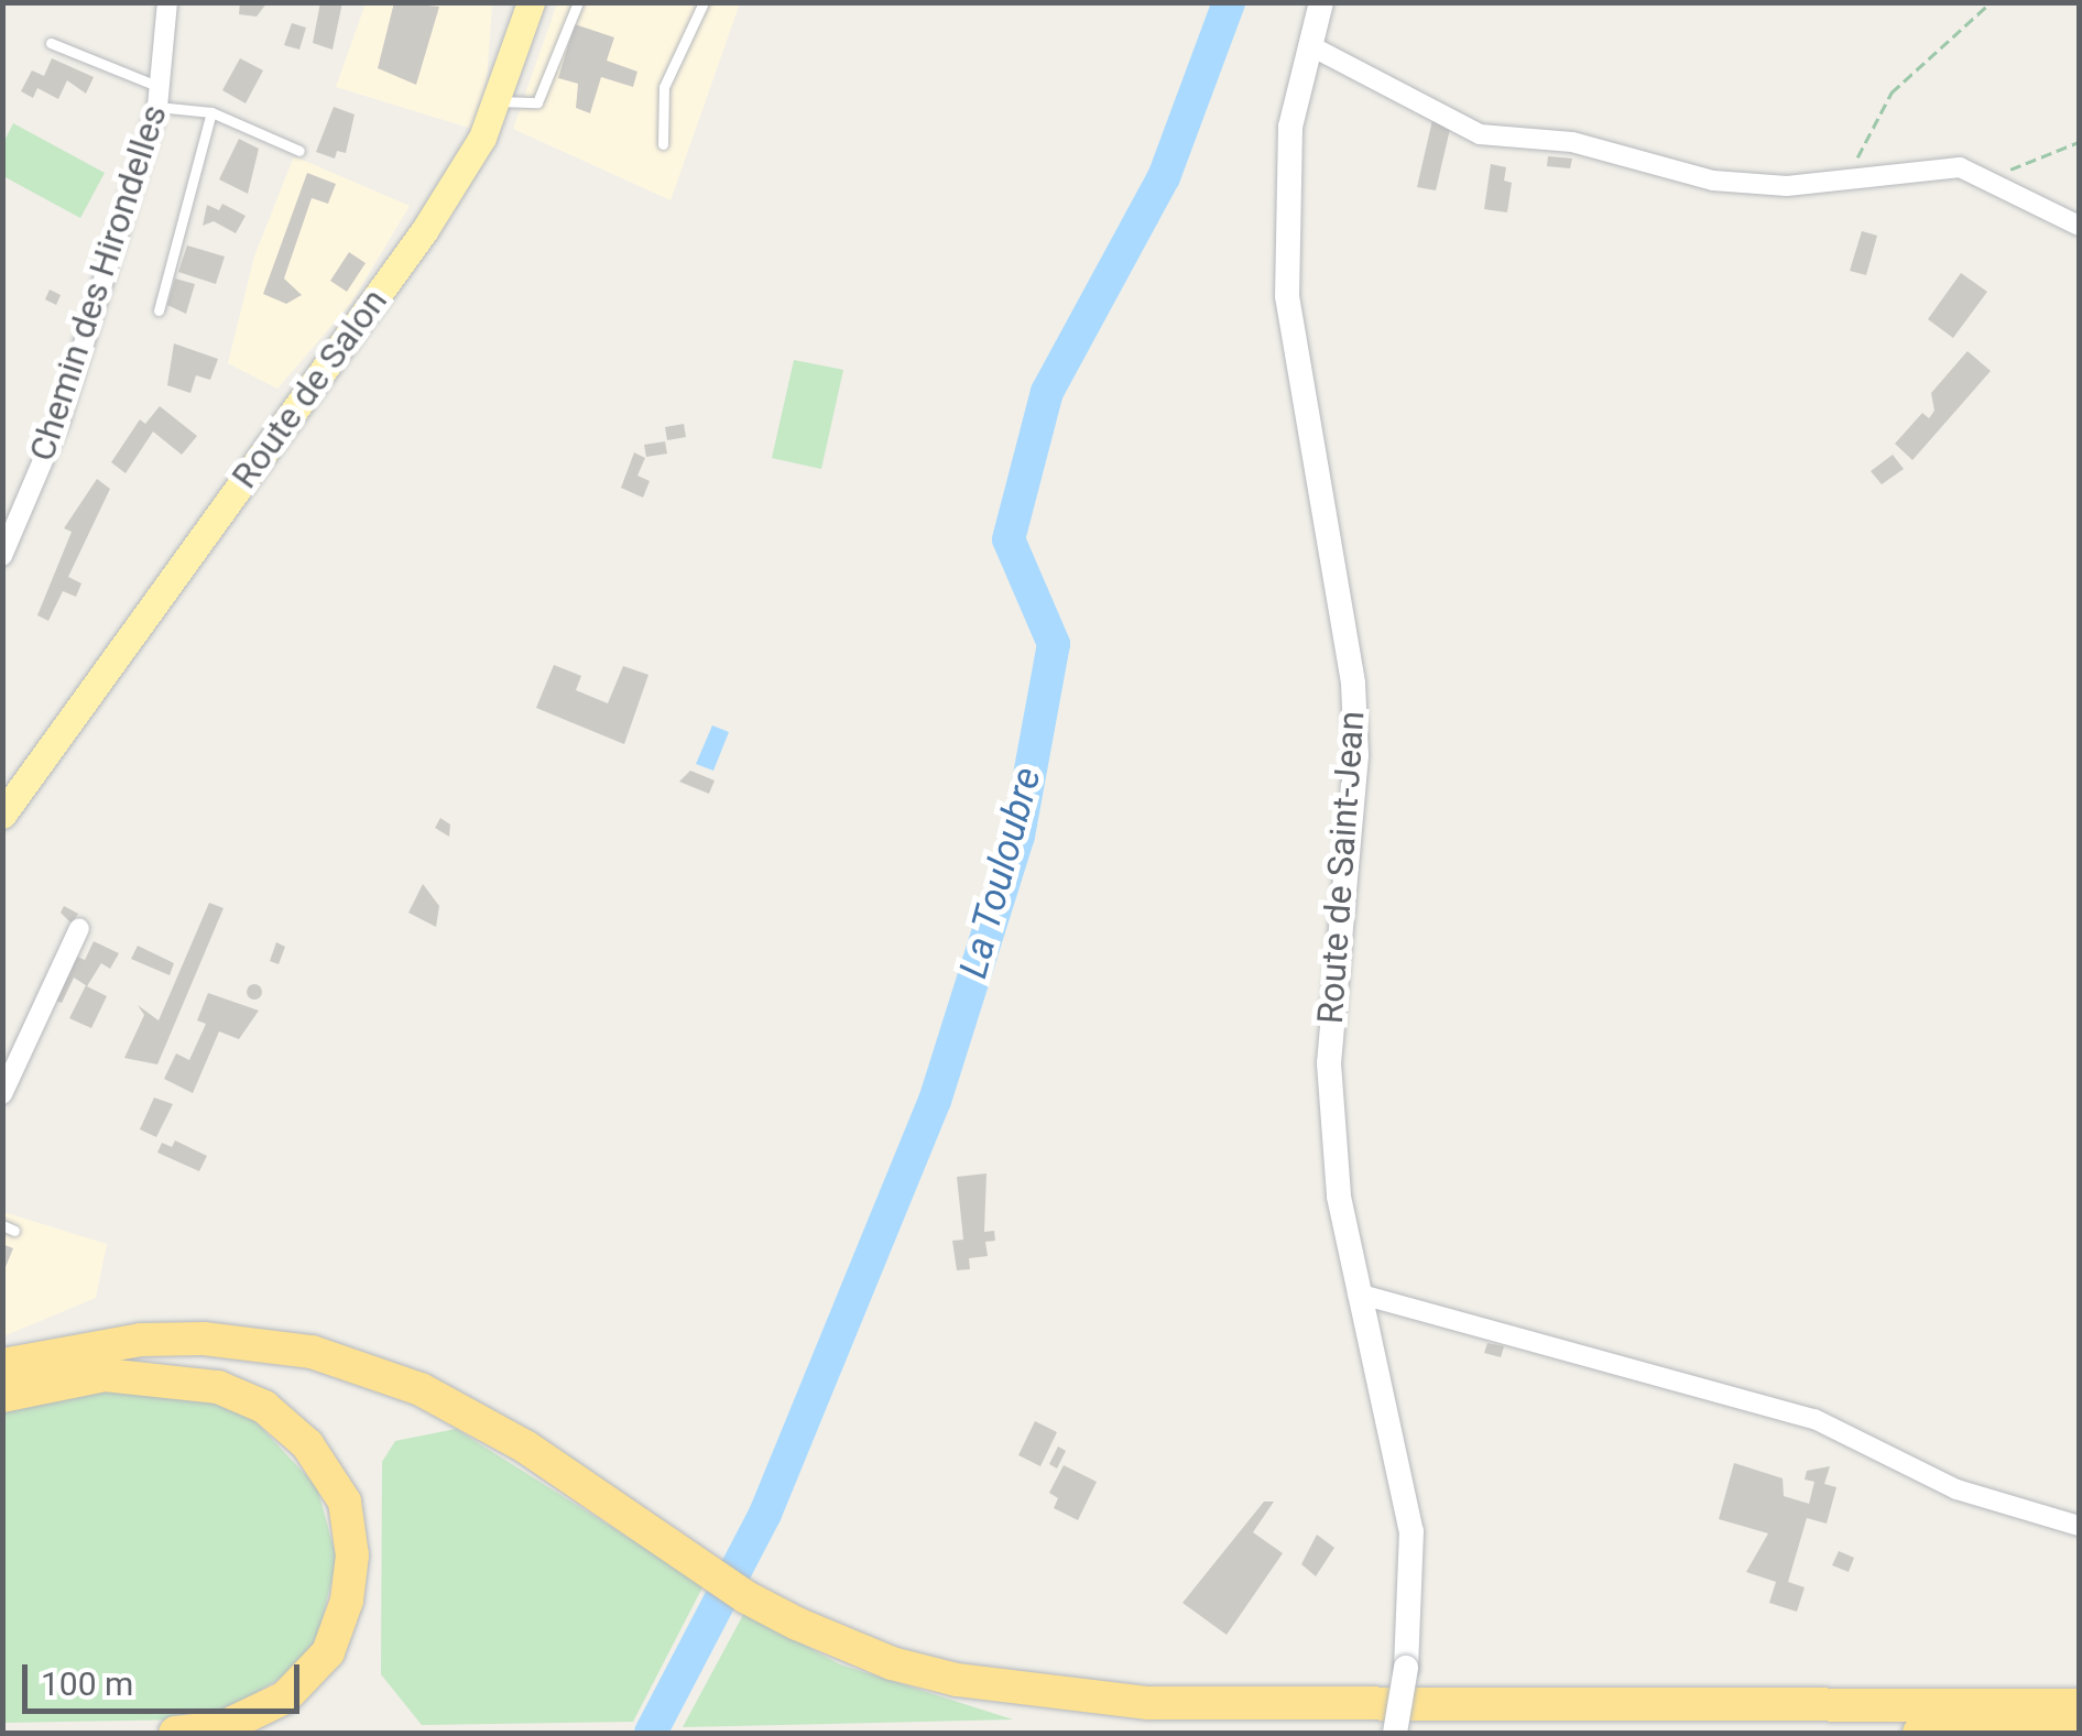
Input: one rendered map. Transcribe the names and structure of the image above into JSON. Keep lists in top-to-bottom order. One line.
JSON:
{"streets":{"main road":["Route de Salon"],"street":["Chemin des Hirondelles","Route de Saint-Jean"]},"water":["La Touloubre"],"scale_bar":"100 m"}
